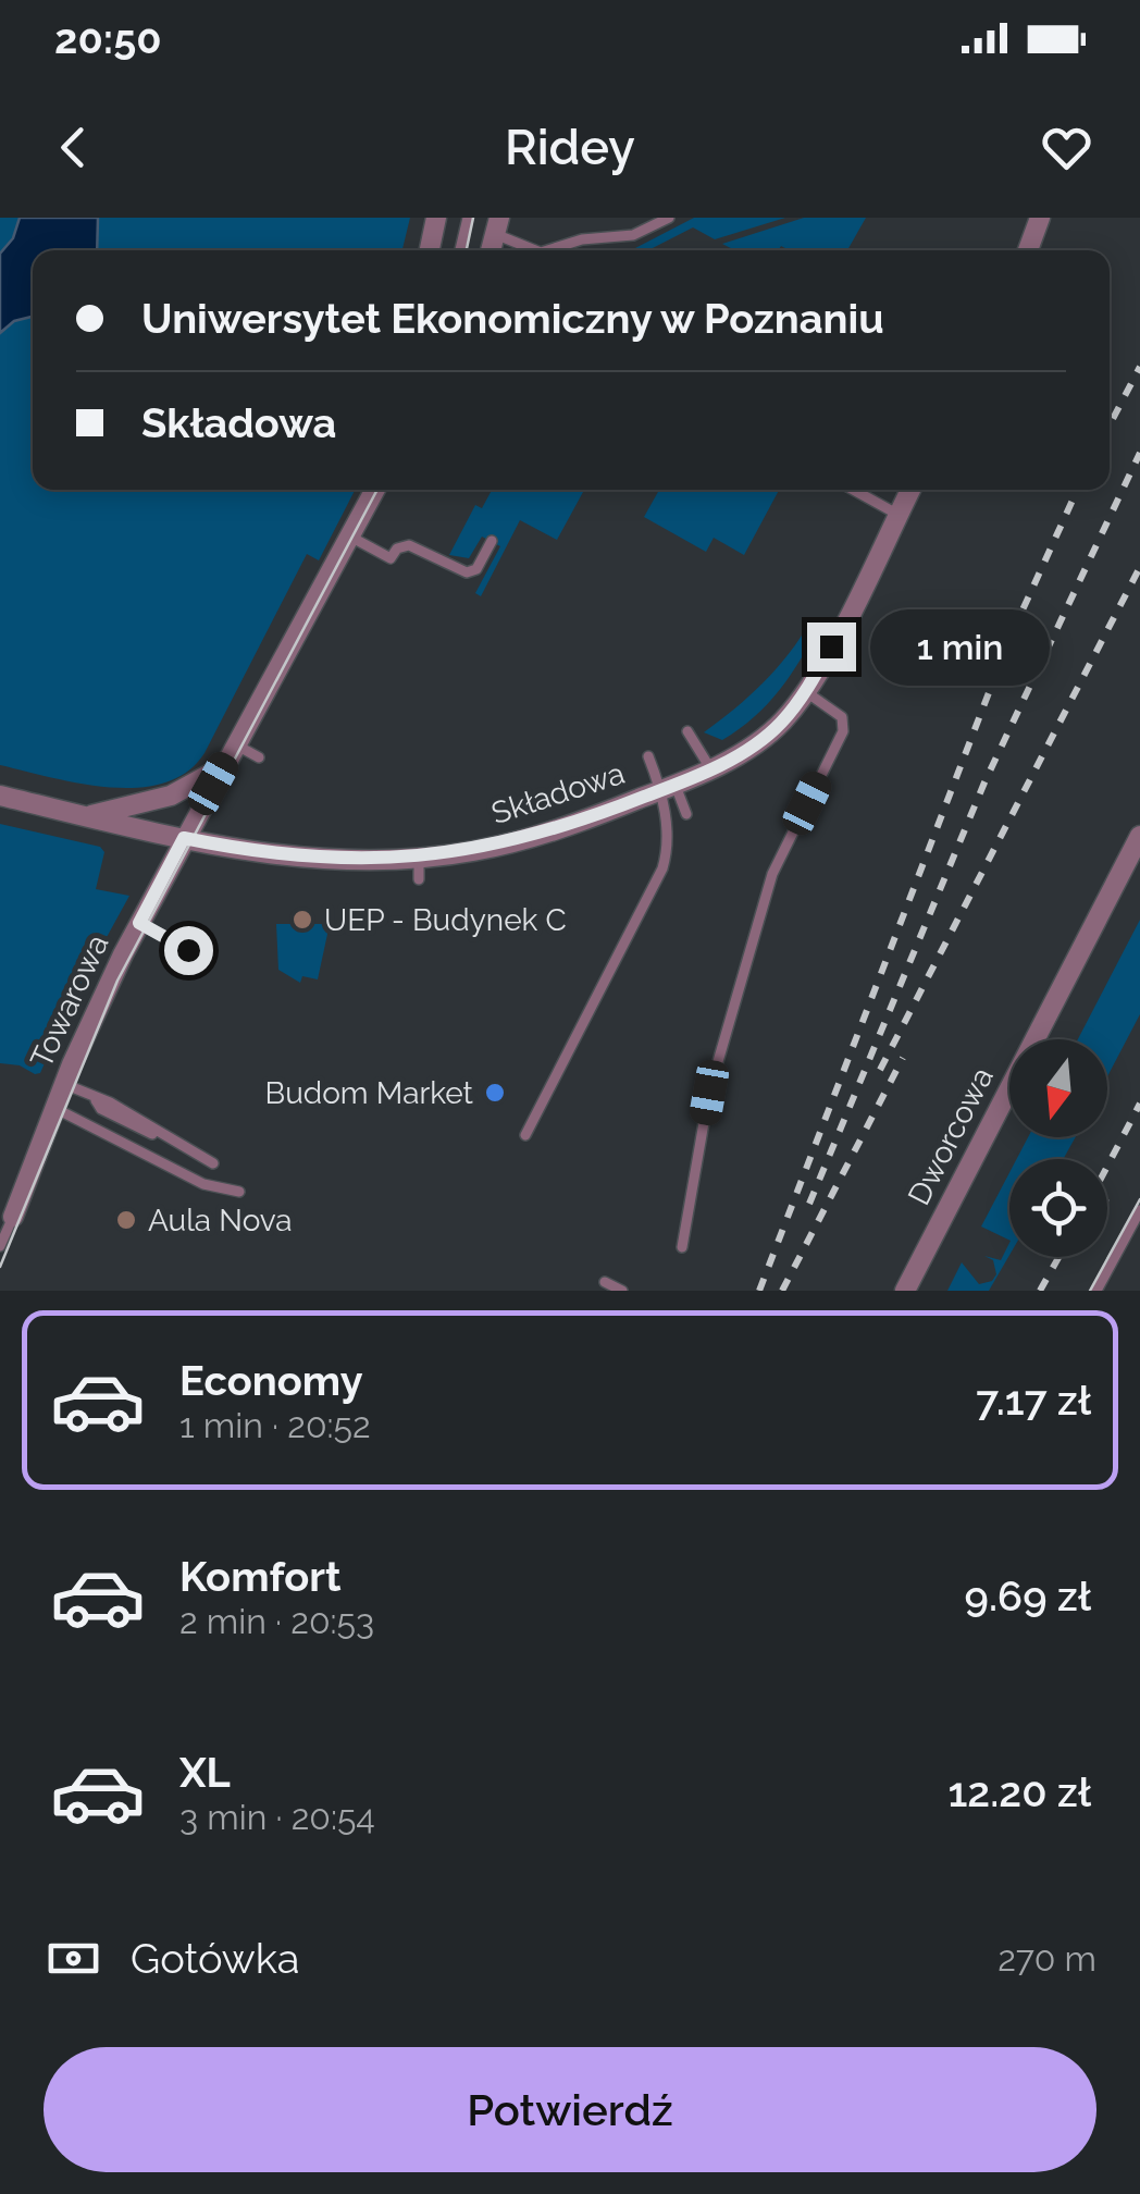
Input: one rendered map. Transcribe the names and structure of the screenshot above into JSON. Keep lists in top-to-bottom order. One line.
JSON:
{"streets":{"street":["Składowa","Towarowa","Dworcowa"]},"crossings":[["Składowa","Towarowa"]],"places":["UEP - Budynek C","Budom Market","Aula Nova"],"north":"bottom","page":{"status":"20:50","header":"Ridey","banner":["Uniwersytet Ekonomiczny w Poznaniu","Składowa"],"bubble":"1 min","list":[{"name":"Economy","note":"1 min · 20:52","value":"7.17 zł"},{"name":"Komfort","note":"2 min · 20:53","value":"9.69 zł"},{"name":"XL","note":"3 min · 20:54","value":"12.20 zł"}],"pay":["Gotówka","270 m"],"buttons":"Potwierdź"}}
